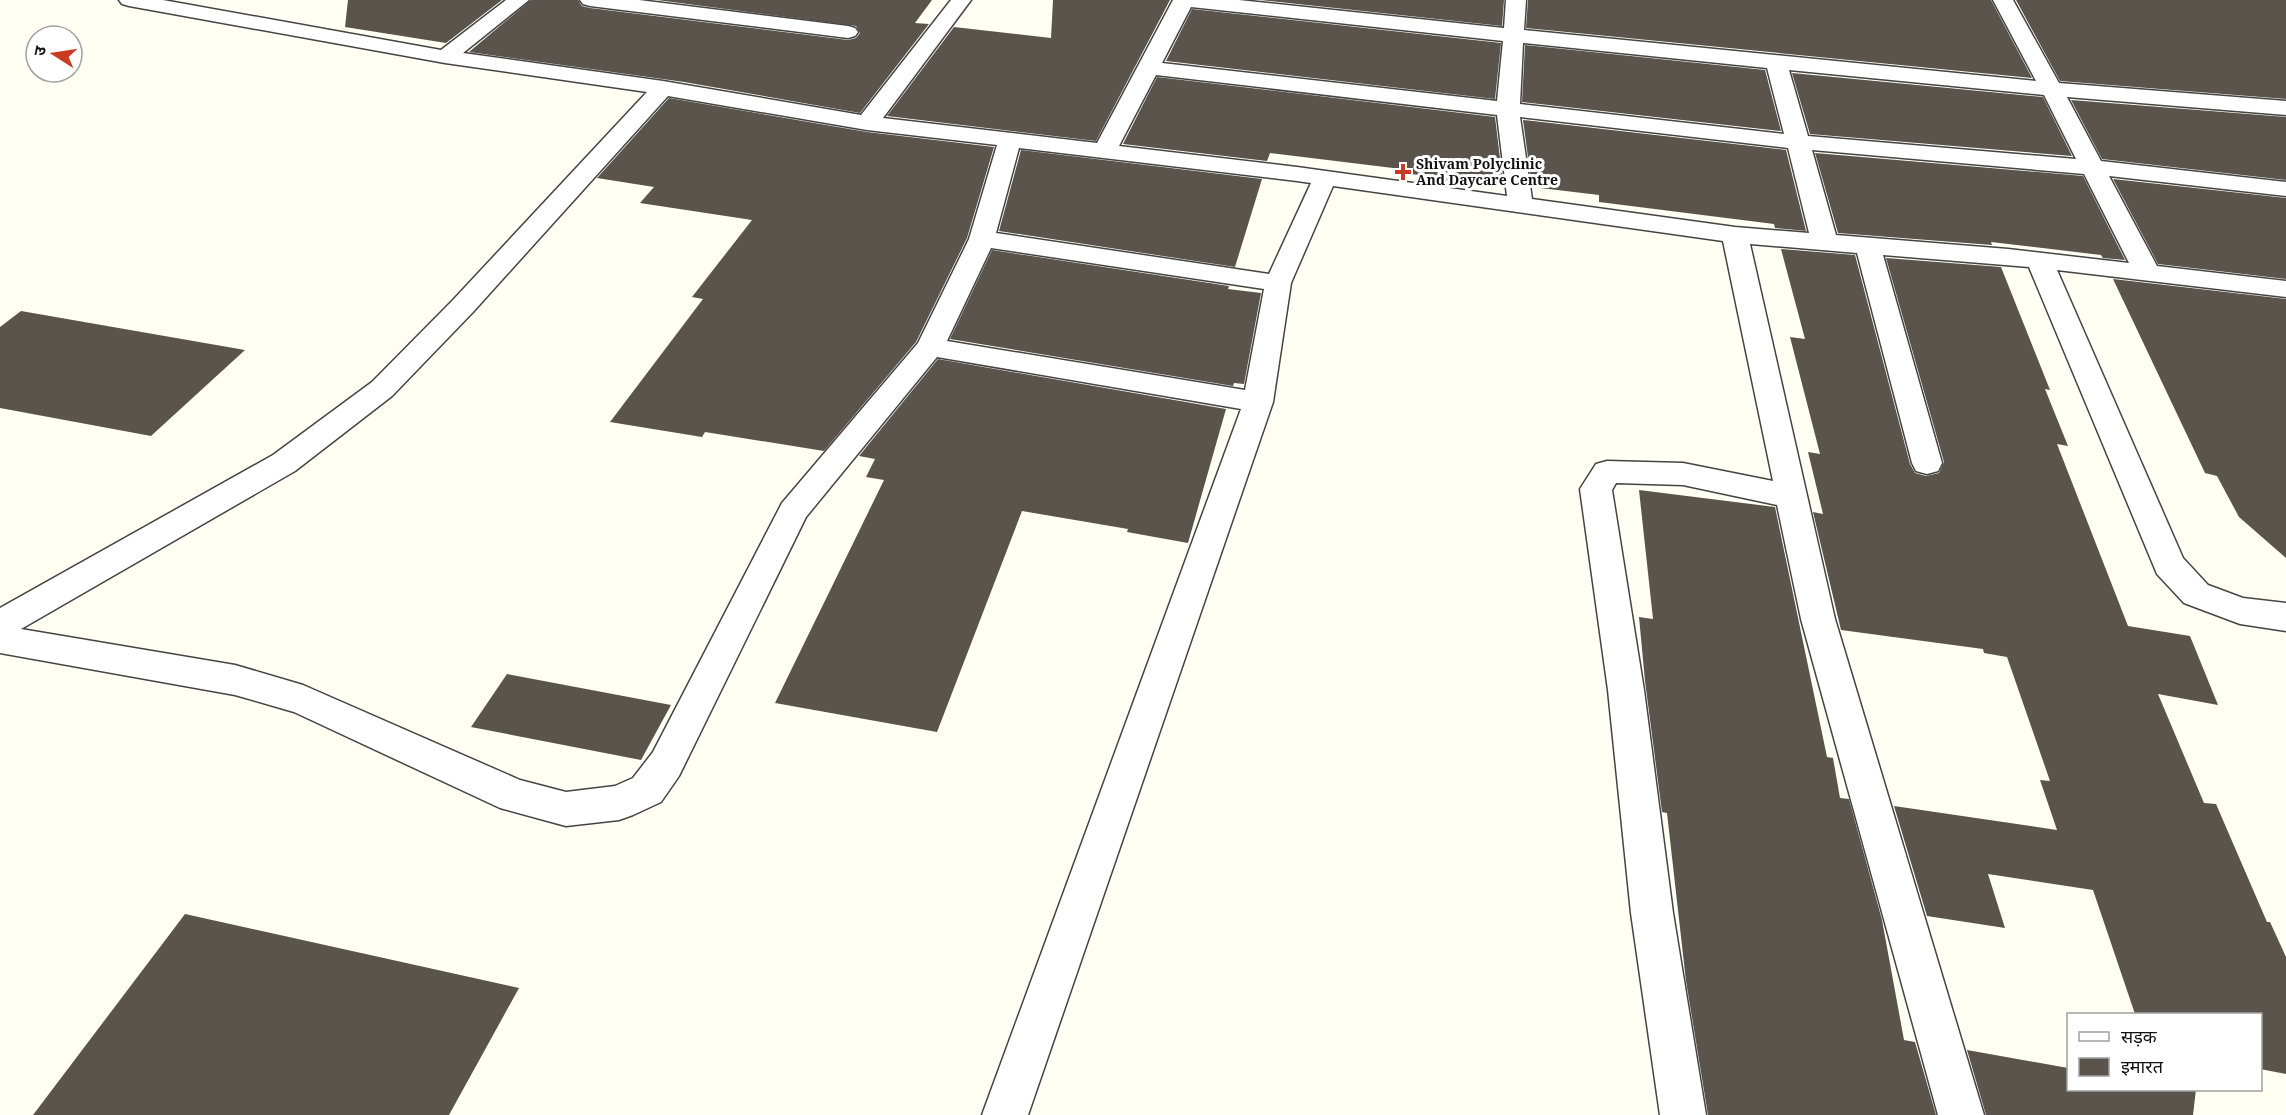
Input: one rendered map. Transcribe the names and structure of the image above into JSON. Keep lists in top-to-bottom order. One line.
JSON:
{"places":{"health":["Shivam Polyclinic And Daycare Centre"]},"legend":["सड़क","इमारत"],"north":"left"}
